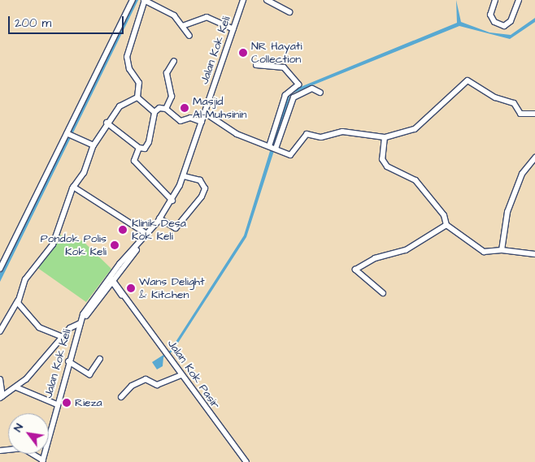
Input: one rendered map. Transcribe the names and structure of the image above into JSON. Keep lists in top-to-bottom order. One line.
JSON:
{"streets":{"street":["Jalan Kok Keli","Jalan Kok Pasir"]},"crossings":[["Jalan Kok Keli","Jalan Kok Pasir"]],"places":["NR Hayati Collection","Masjid Al-Muhsinin","Klinik Desa Kok Keli","Pondok Polis Kok Keli","Wans Delight & Kitchen","Rieza"],"scale_bar":"200 m","north":"top left"}
